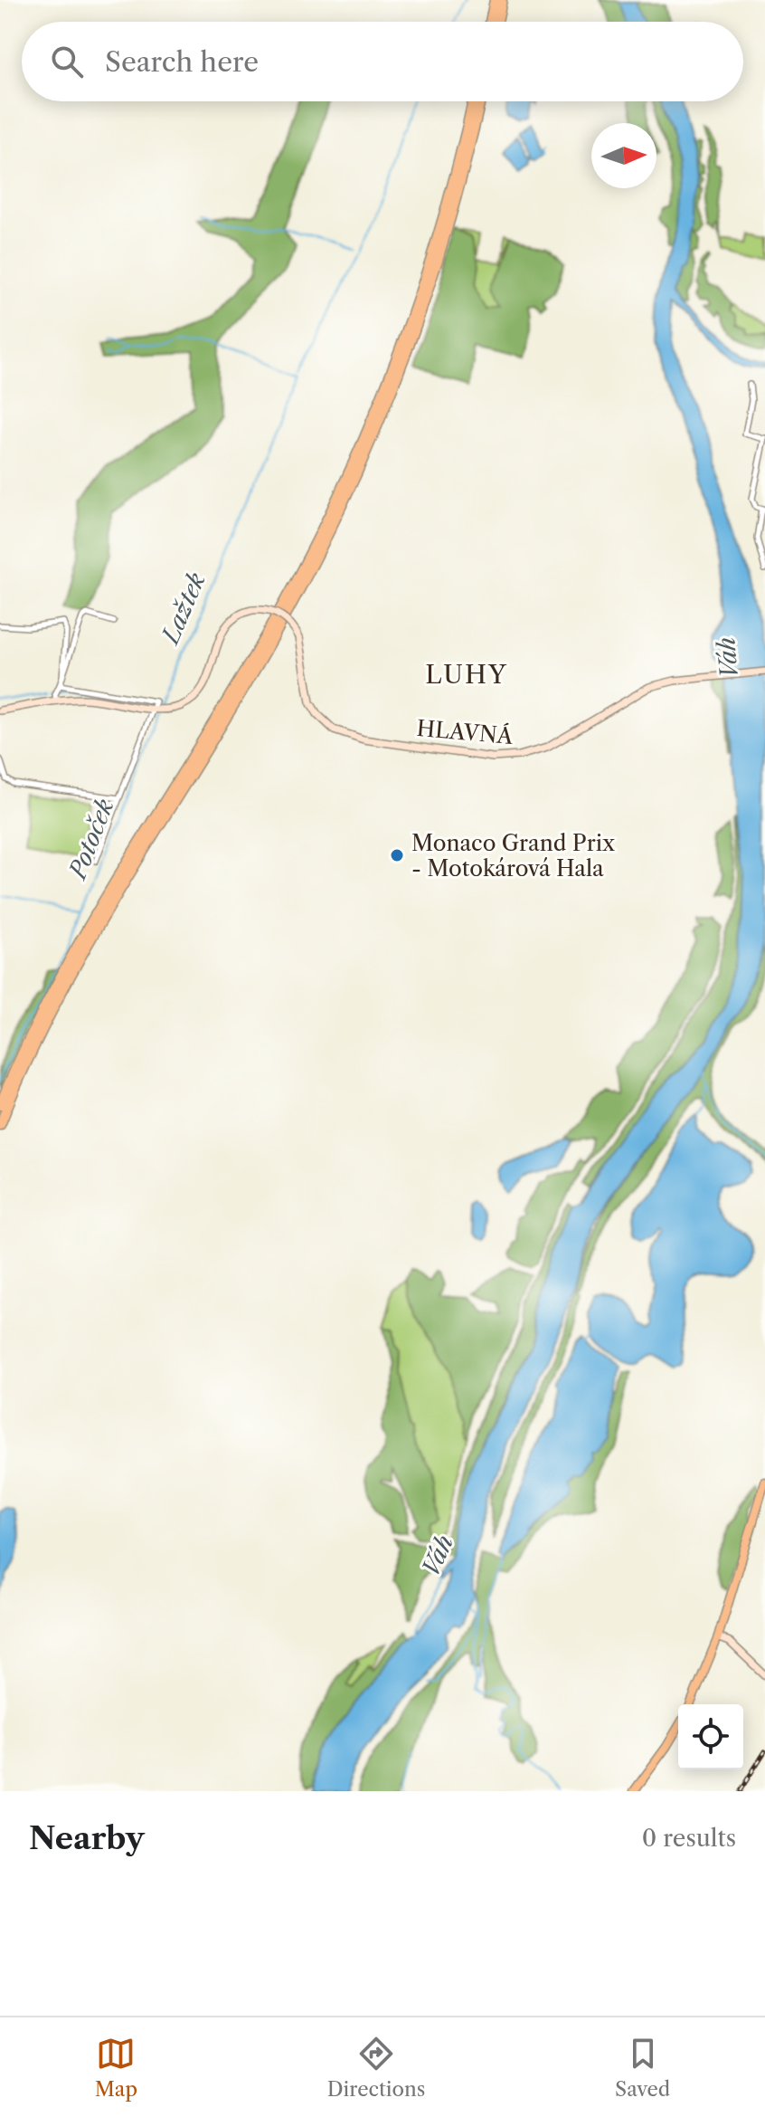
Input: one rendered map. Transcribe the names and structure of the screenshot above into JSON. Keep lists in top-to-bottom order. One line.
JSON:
{"streets":{"street":["HLAVNÁ"]},"districts":["LUHY"],"water":["Lažtek","Váh","Potoček"],"places":["Monaco Grand Prix - Motokárová Hala"],"north":"right","page":{"search":"Search here","heading":["Nearby","0 results"],"nav":["Map","Directions","Saved"]}}
